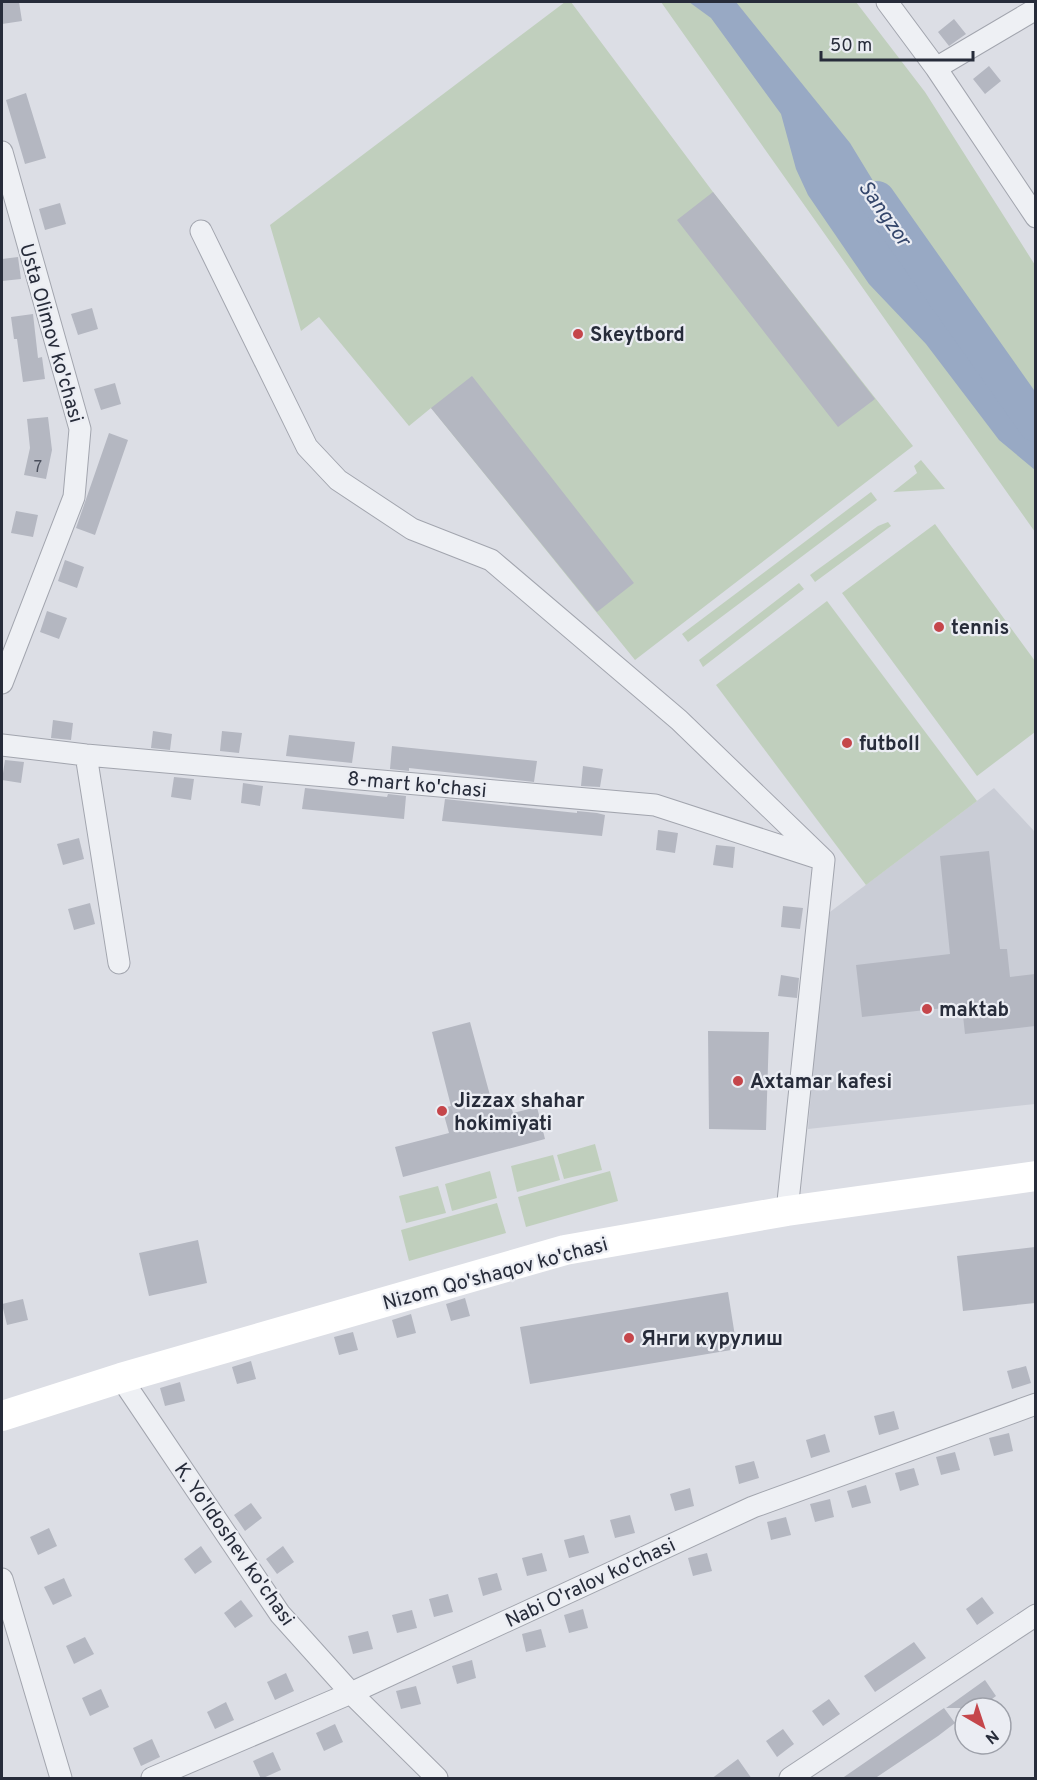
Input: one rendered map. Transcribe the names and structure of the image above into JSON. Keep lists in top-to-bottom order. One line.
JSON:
{"streets":{"main road":["Nizom Qo'shaqov ko'chasi"],"street":["Usta Olimov ko'chasi","8-mart ko'chasi","K. Yo'ldoshev ko'chasi","Nabi O'ralov ko'chasi"]},"crossings":[["Nizom Qo'shaqov ko'chasi","K. Yo'ldoshev ko'chasi"],["K. Yo'ldoshev ko'chasi","Nabi O'ralov ko'chasi"]],"water":["Sangzor"],"places":["Skeytbord","tennis","futboll","maktab","Axtamar kafesi","Jizzax shahar hokimiyati","Янги курулиш"],"house_numbers":["7"],"scale_bar":"50 m","north":"bottom right"}
